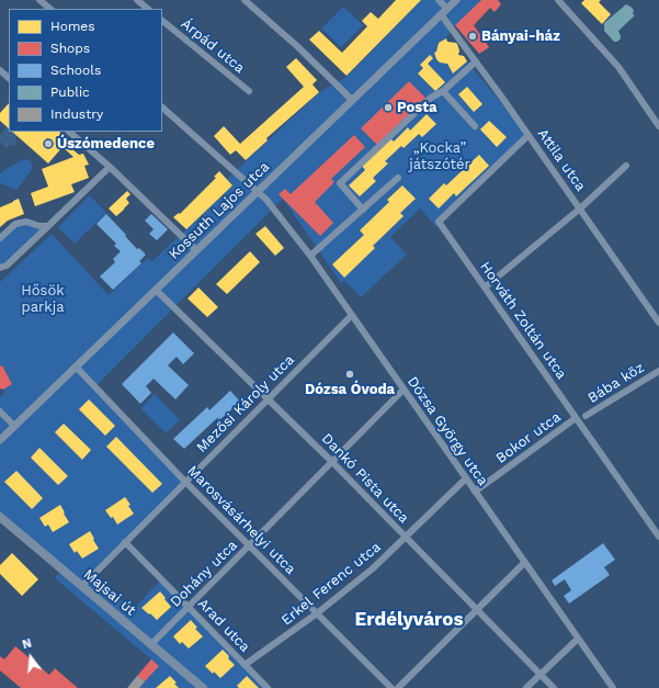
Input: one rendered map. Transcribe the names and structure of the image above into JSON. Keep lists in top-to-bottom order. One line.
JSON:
{"streets":{"main road":["Majsai út"],"street":["Árpád utca","Attila utca","Kossuth Lajos utca","Horváth Zoltán utca","Bába köz","Mezősi Károly utca","Dózsa György utca","Bokor utca","Dankó Pista utca","Marosvásárhelyi utca","Dohány utca","Erkel Ferenc utca","Arad utca"]},"crossings":[["Attila utca","Kossuth Lajos utca"],["Attila utca","Horváth Zoltán utca"],["Kossuth Lajos utca","Dózsa György utca"],["Kossuth Lajos utca","Dankó Pista utca"],["Kossuth Lajos utca","Marosvásárhelyi utca"],["Horváth Zoltán utca","Bokor utca"],["Mezősi Károly utca","Dózsa György utca"],["Mezősi Károly utca","Dankó Pista utca"],["Mezősi Károly utca","Marosvásárhelyi utca"],["Mezősi Károly utca","Majsai út"],["Mezősi Károly utca","Arad utca"],["Dózsa György utca","Bokor utca"],["Dózsa György utca","Dohány utca"],["Dózsa György utca","Erkel Ferenc utca"],["Dankó Pista utca","Dohány utca"],["Dankó Pista utca","Erkel Ferenc utca"],["Marosvásárhelyi utca","Dohány utca"],["Marosvásárhelyi utca","Erkel Ferenc utca"],["Dohány utca","Majsai út"],["Dohány utca","Arad utca"],["Erkel Ferenc utca","Arad utca"]],"districts":["Erdélyváros"],"parks":["„Kocka” játszótér","Hősök parkja"],"places":["Bányai-ház","Posta","Úszómedence","Dózsa Óvoda"],"legend":["Homes","Shops","Schools","Public","Industry"],"north":"top"}
